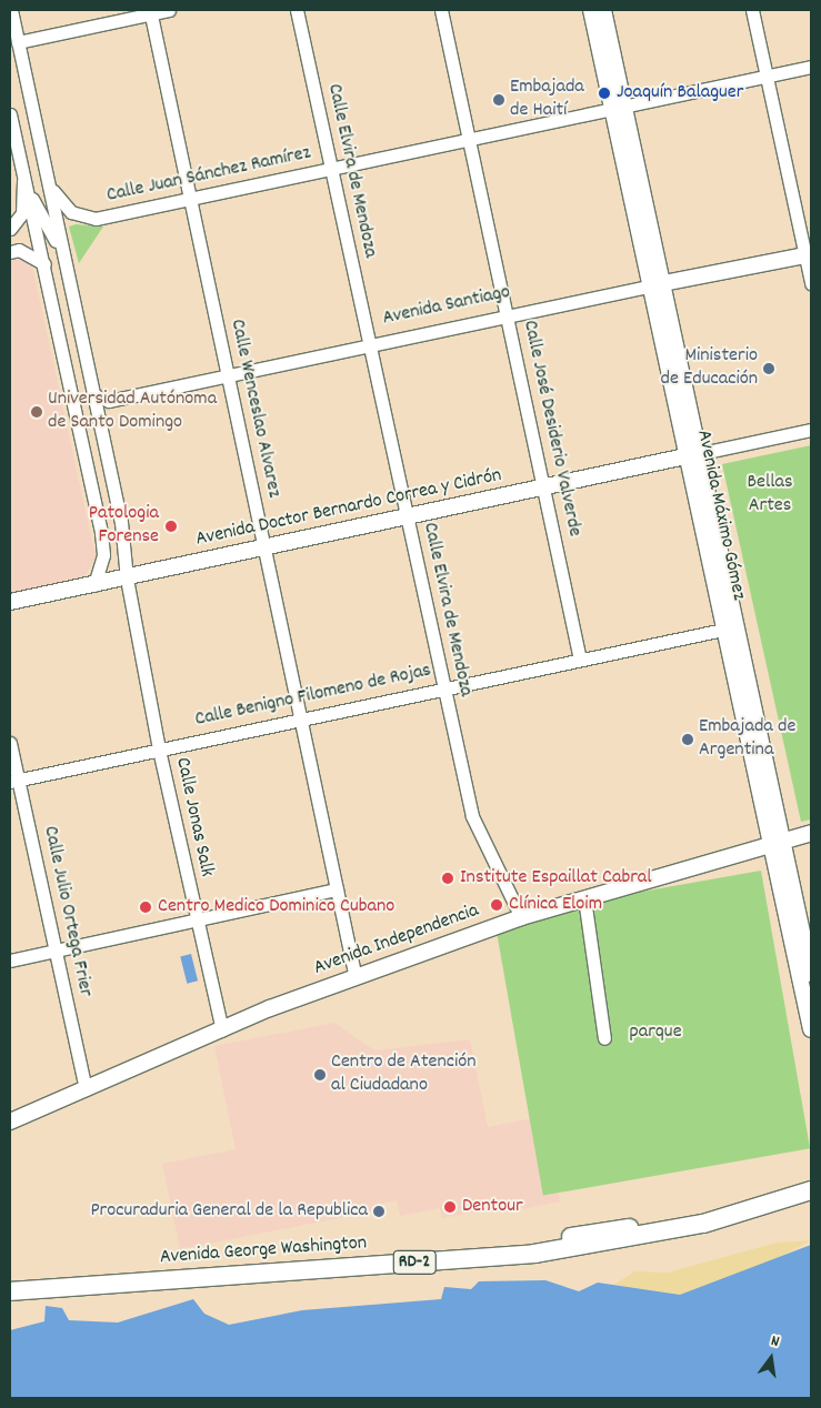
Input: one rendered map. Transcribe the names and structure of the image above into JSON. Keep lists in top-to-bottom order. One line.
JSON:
{"streets":{"highway":["Avenida George Washington","RD-2"],"main road":["Avenida Santiago","Avenida Doctor Bernardo Correa y Cidrón","Avenida Máximo Gómez","Avenida Independencia"],"street":["Calle Elvira de Mendoza","Calle Juan Sánchez Ramírez","Calle Wenceslao Alvarez","Calle José Desiderio Valverde","Calle Benigno Filomeno de Rojas","Calle Jonas Salk","Calle Julio Ortega Frier"]},"crossings":[["Calle Elvira de Mendoza","Calle Juan Sánchez Ramírez"],["Calle Elvira de Mendoza","Avenida Santiago"],["Calle Elvira de Mendoza","Avenida Doctor Bernardo Correa y Cidrón"],["Calle Elvira de Mendoza","Calle Benigno Filomeno de Rojas"],["Calle Elvira de Mendoza","Avenida Independencia"],["Calle Juan Sánchez Ramírez","Calle Wenceslao Alvarez"],["Calle Juan Sánchez Ramírez","Calle José Desiderio Valverde"],["Calle Juan Sánchez Ramírez","Avenida Máximo Gómez"],["Avenida Santiago","Calle Wenceslao Alvarez"],["Avenida Santiago","Calle José Desiderio Valverde"],["Avenida Santiago","Avenida Máximo Gómez"],["Avenida Santiago","Calle Jonas Salk"],["Calle Wenceslao Alvarez","Avenida Doctor Bernardo Correa y Cidrón"],["Calle Wenceslao Alvarez","Calle Benigno Filomeno de Rojas"],["Calle Wenceslao Alvarez","Avenida Independencia"],["Calle José Desiderio Valverde","Avenida Doctor Bernardo Correa y Cidrón"],["Calle José Desiderio Valverde","Calle Benigno Filomeno de Rojas"],["Avenida Doctor Bernardo Correa y Cidrón","Avenida Máximo Gómez"],["Avenida Doctor Bernardo Correa y Cidrón","Calle Jonas Salk"],["Avenida Máximo Gómez","Calle Benigno Filomeno de Rojas"],["Avenida Máximo Gómez","Avenida Independencia"],["Calle Benigno Filomeno de Rojas","Calle Jonas Salk"],["Calle Benigno Filomeno de Rojas","Calle Julio Ortega Frier"],["Calle Jonas Salk","Avenida Independencia"],["Calle Julio Ortega Frier","Avenida Independencia"]],"parks":["Bellas Artes","parque"],"places":["Joaquín Balaguer","Embajada de Haití","Ministerio de Educación","Universidad Autónoma de Santo Domingo","Patologia Forense","Embajada de Argentina","Institute Espaillat Cabral","Clínica Eloim","Centro Medico Dominico Cubano","Centro de Atención al Ciudadano","Dentour","Procuraduria General de la Republica"],"north":"top"}
